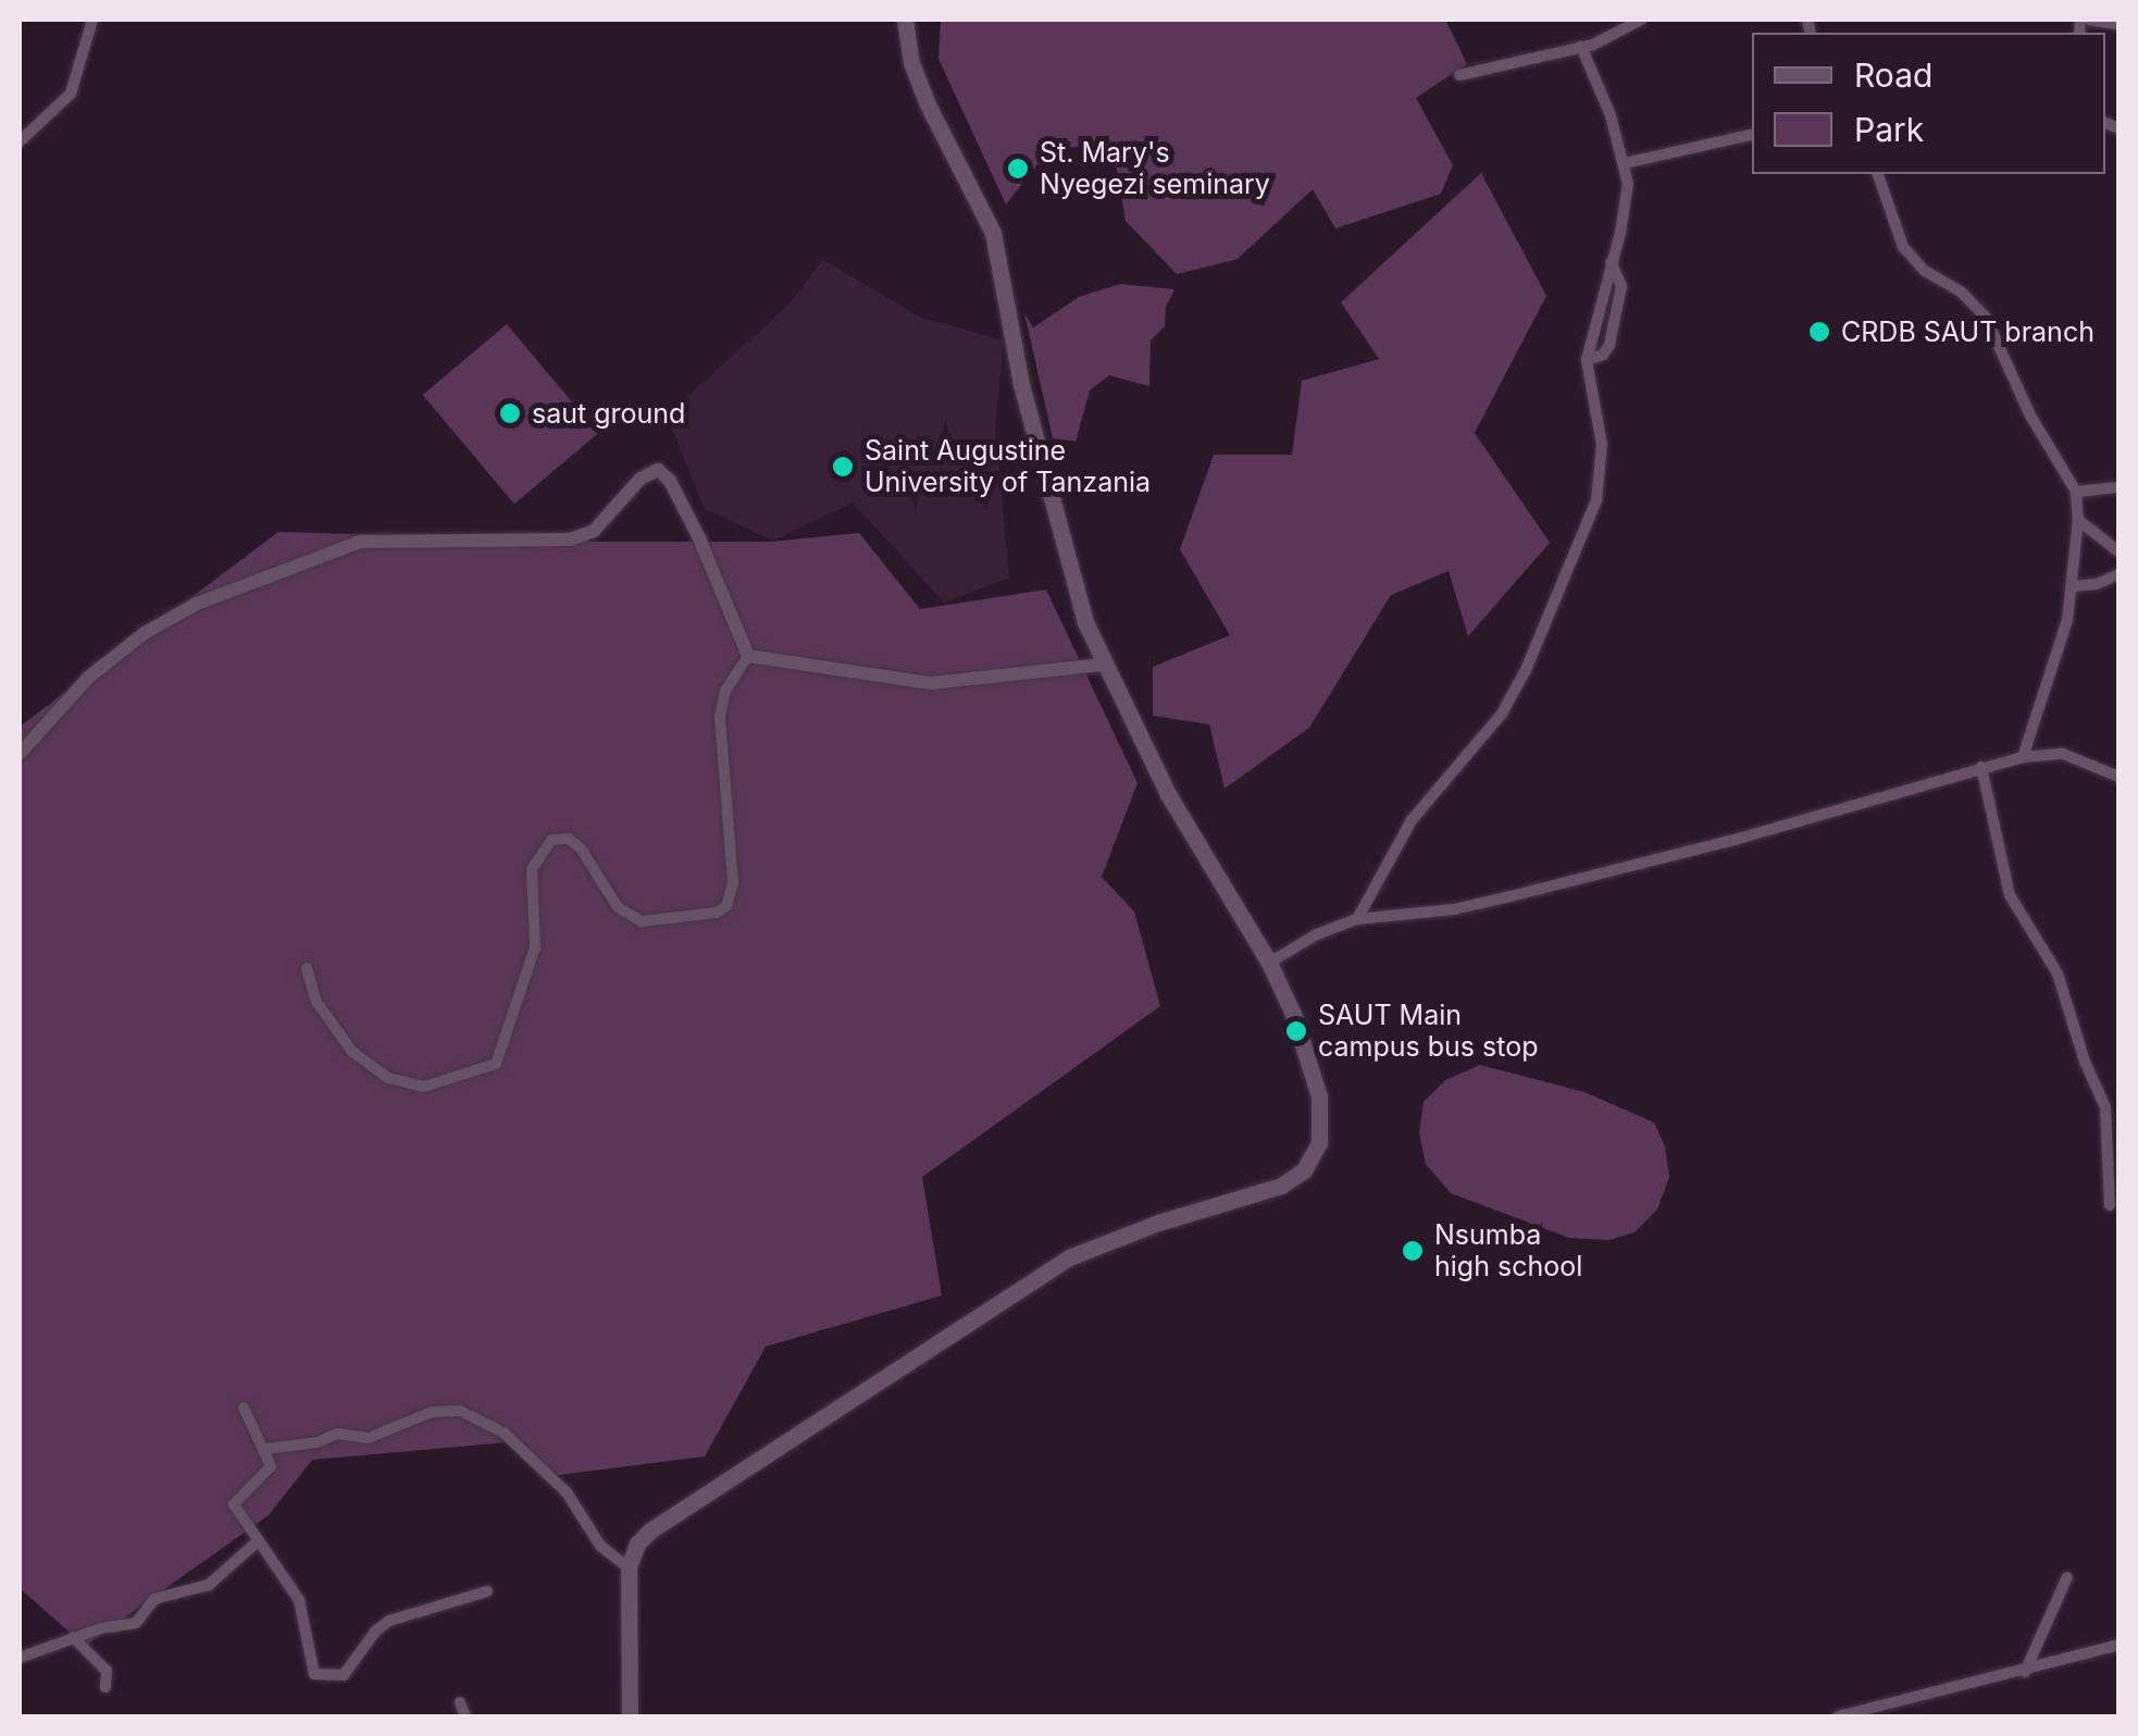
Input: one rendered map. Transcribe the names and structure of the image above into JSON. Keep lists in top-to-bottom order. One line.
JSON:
{"places":["St. Mary's Nyegezi seminary","CRDB SAUT branch","saut ground","Saint Augustine University of Tanzania","SAUT Main campus bus stop","Nsumba high school"],"legend":["Road","Park"]}
